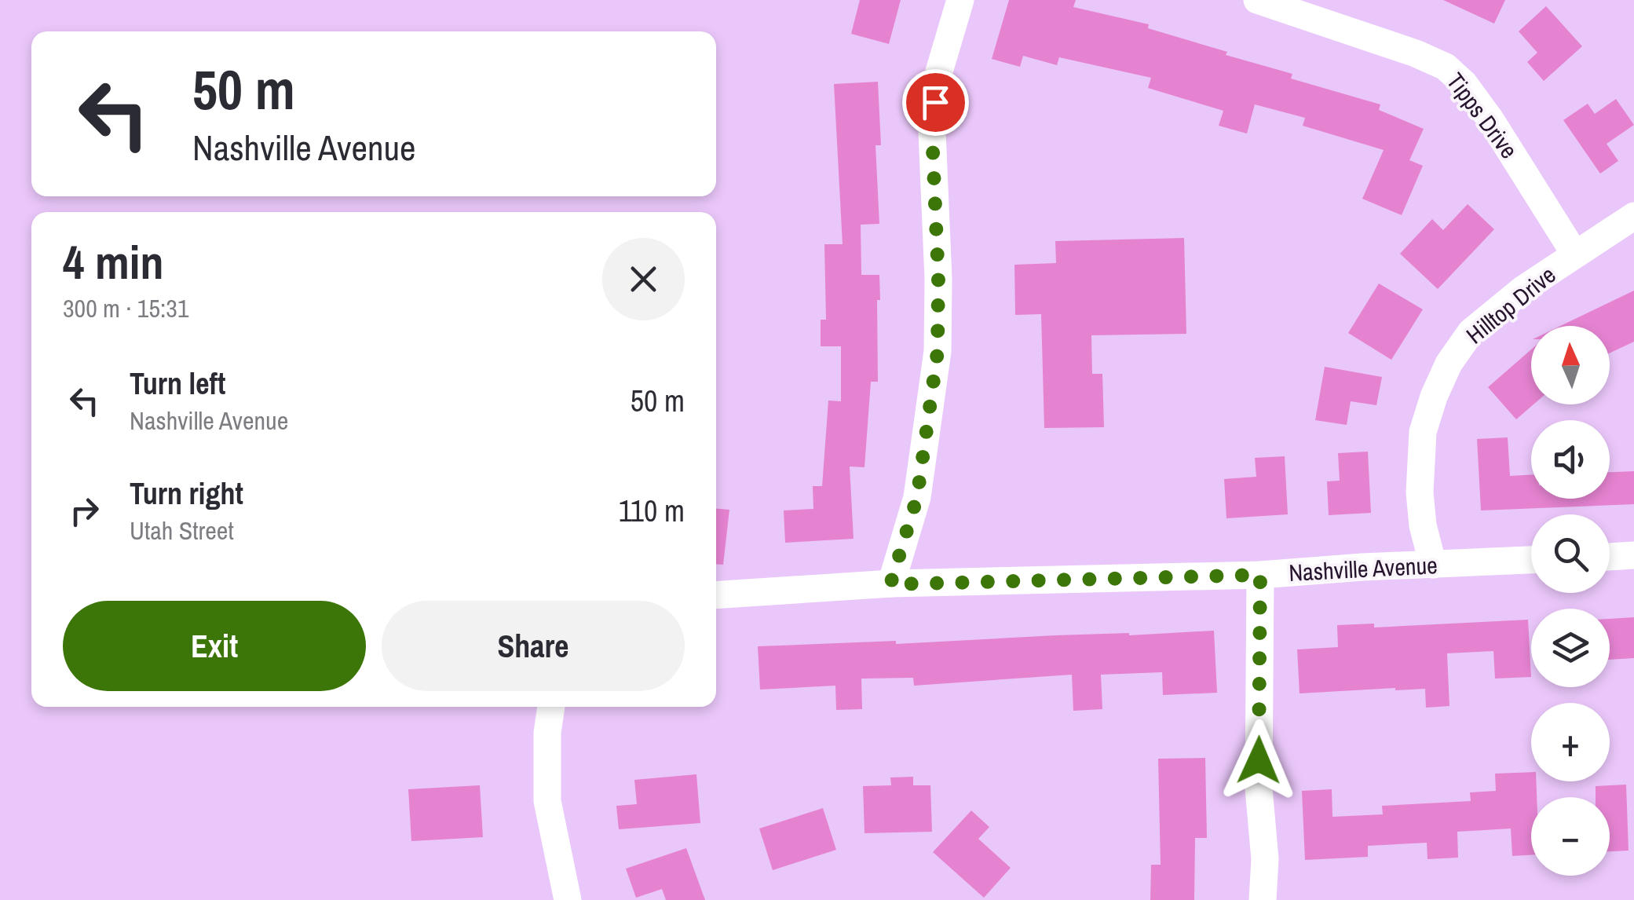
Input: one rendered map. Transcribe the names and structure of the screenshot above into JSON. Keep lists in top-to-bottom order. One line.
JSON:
{"streets":{"street":["Tipps Drive","Hilltop Drive","Nashville Avenue"]},"crossings":[["Tipps Drive","Hilltop Drive"],["Hilltop Drive","Nashville Avenue"]],"north":"top","page":{"turn":["50 m","Nashville Avenue"],"heading":["4 min","300 m · 15:31"],"map_buttons":["+","−"],"list":[{"name":"Turn left","note":"Nashville Avenue","value":"50 m"},{"name":"Turn right","note":"Utah Street","value":"110 m"}],"buttons":["Exit","Share"]}}
